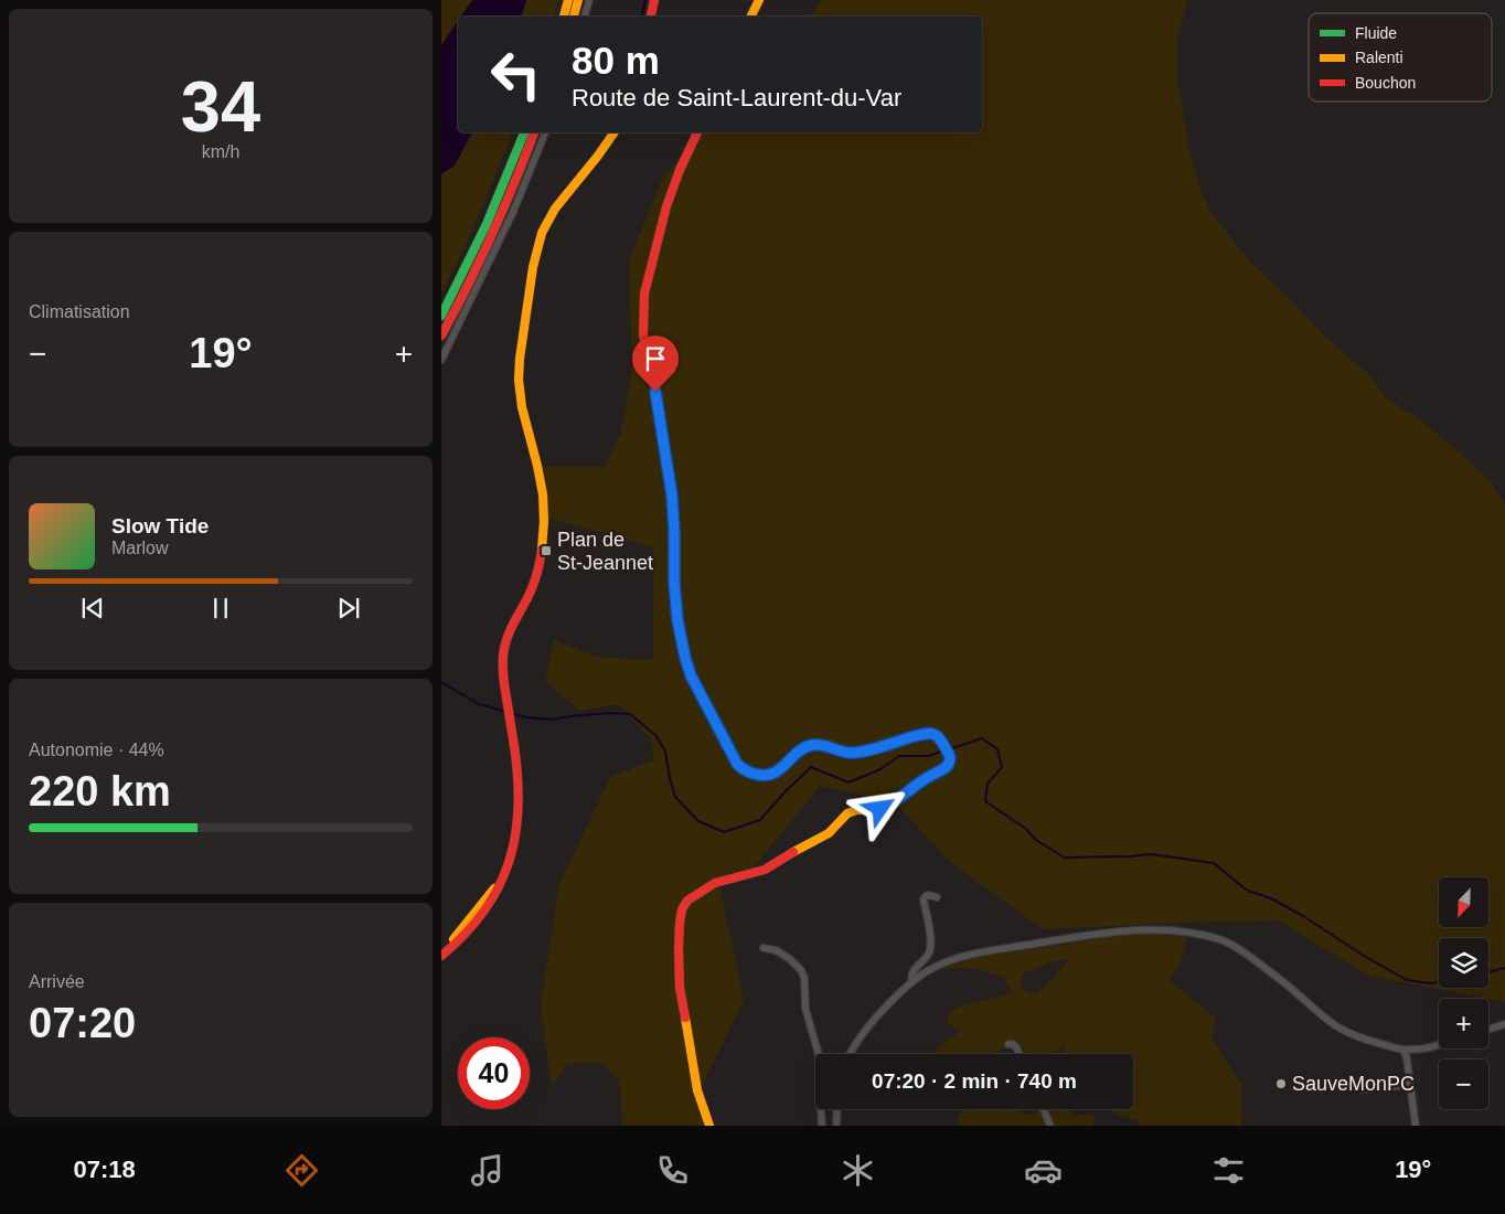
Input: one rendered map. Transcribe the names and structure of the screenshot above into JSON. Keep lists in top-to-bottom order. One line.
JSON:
{"places":{"transit":["Plan de St-Jeannet"],"other":["SauveMonPC"]},"legend":["Fluide","Ralenti","Bouchon"],"north":"bottom left","page":{"tile":[["34","km/h"],"Climatisation",["Autonomie · 44%","220 km"],["Arrivée","07:20"]],"turn":["80 m","Route de Saint-Laurent-du-Var"],"heat":["−","19°","+"],"song":["Slow Tide","Marlow"],"map_buttons":["+","−"],"limit":"40","trip":"07:20 · 2 min · 740 m","tabs":["07:18","19°"]}}
